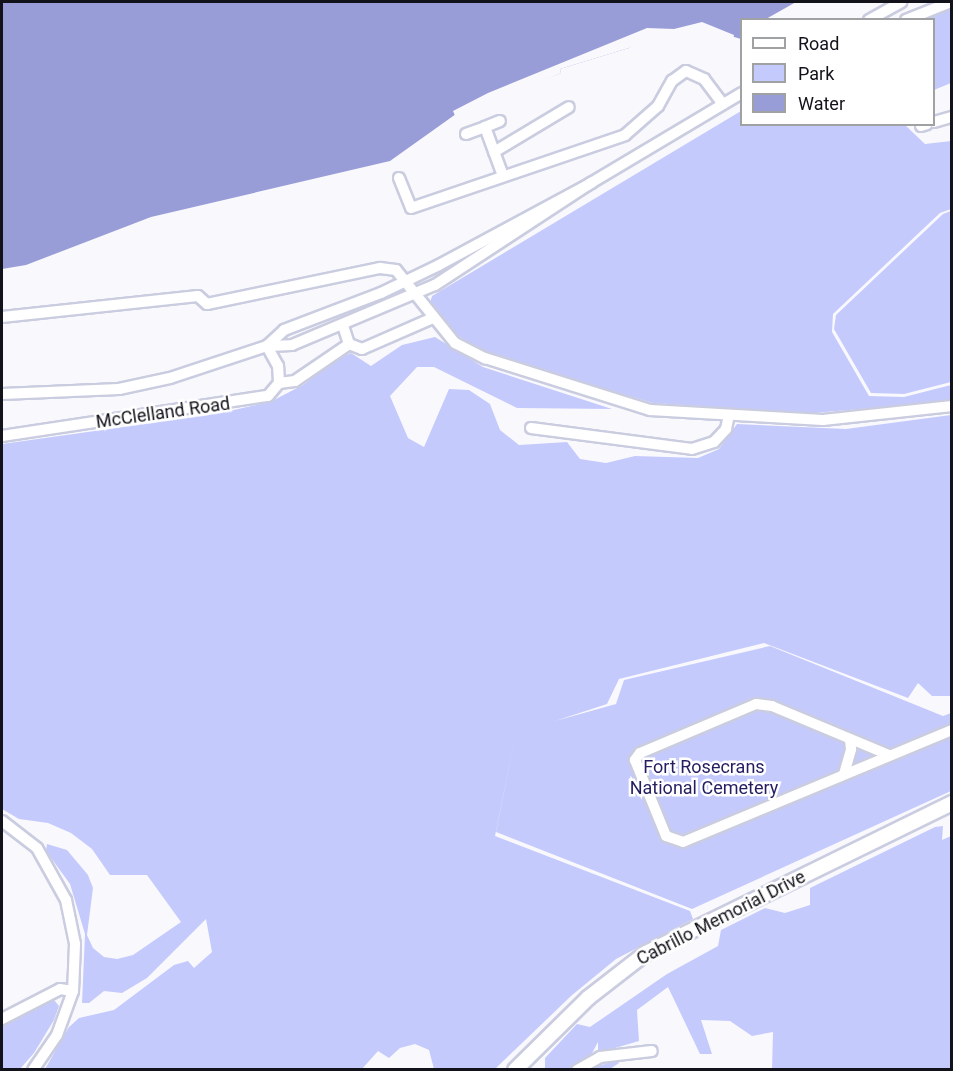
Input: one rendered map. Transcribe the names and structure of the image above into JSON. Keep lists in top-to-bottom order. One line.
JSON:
{"streets":{"main road":["Cabrillo Memorial Drive"],"street":["McClelland Road"]},"parks":["Fort Rosecrans National Cemetery"],"legend":["Road","Park","Water"]}
